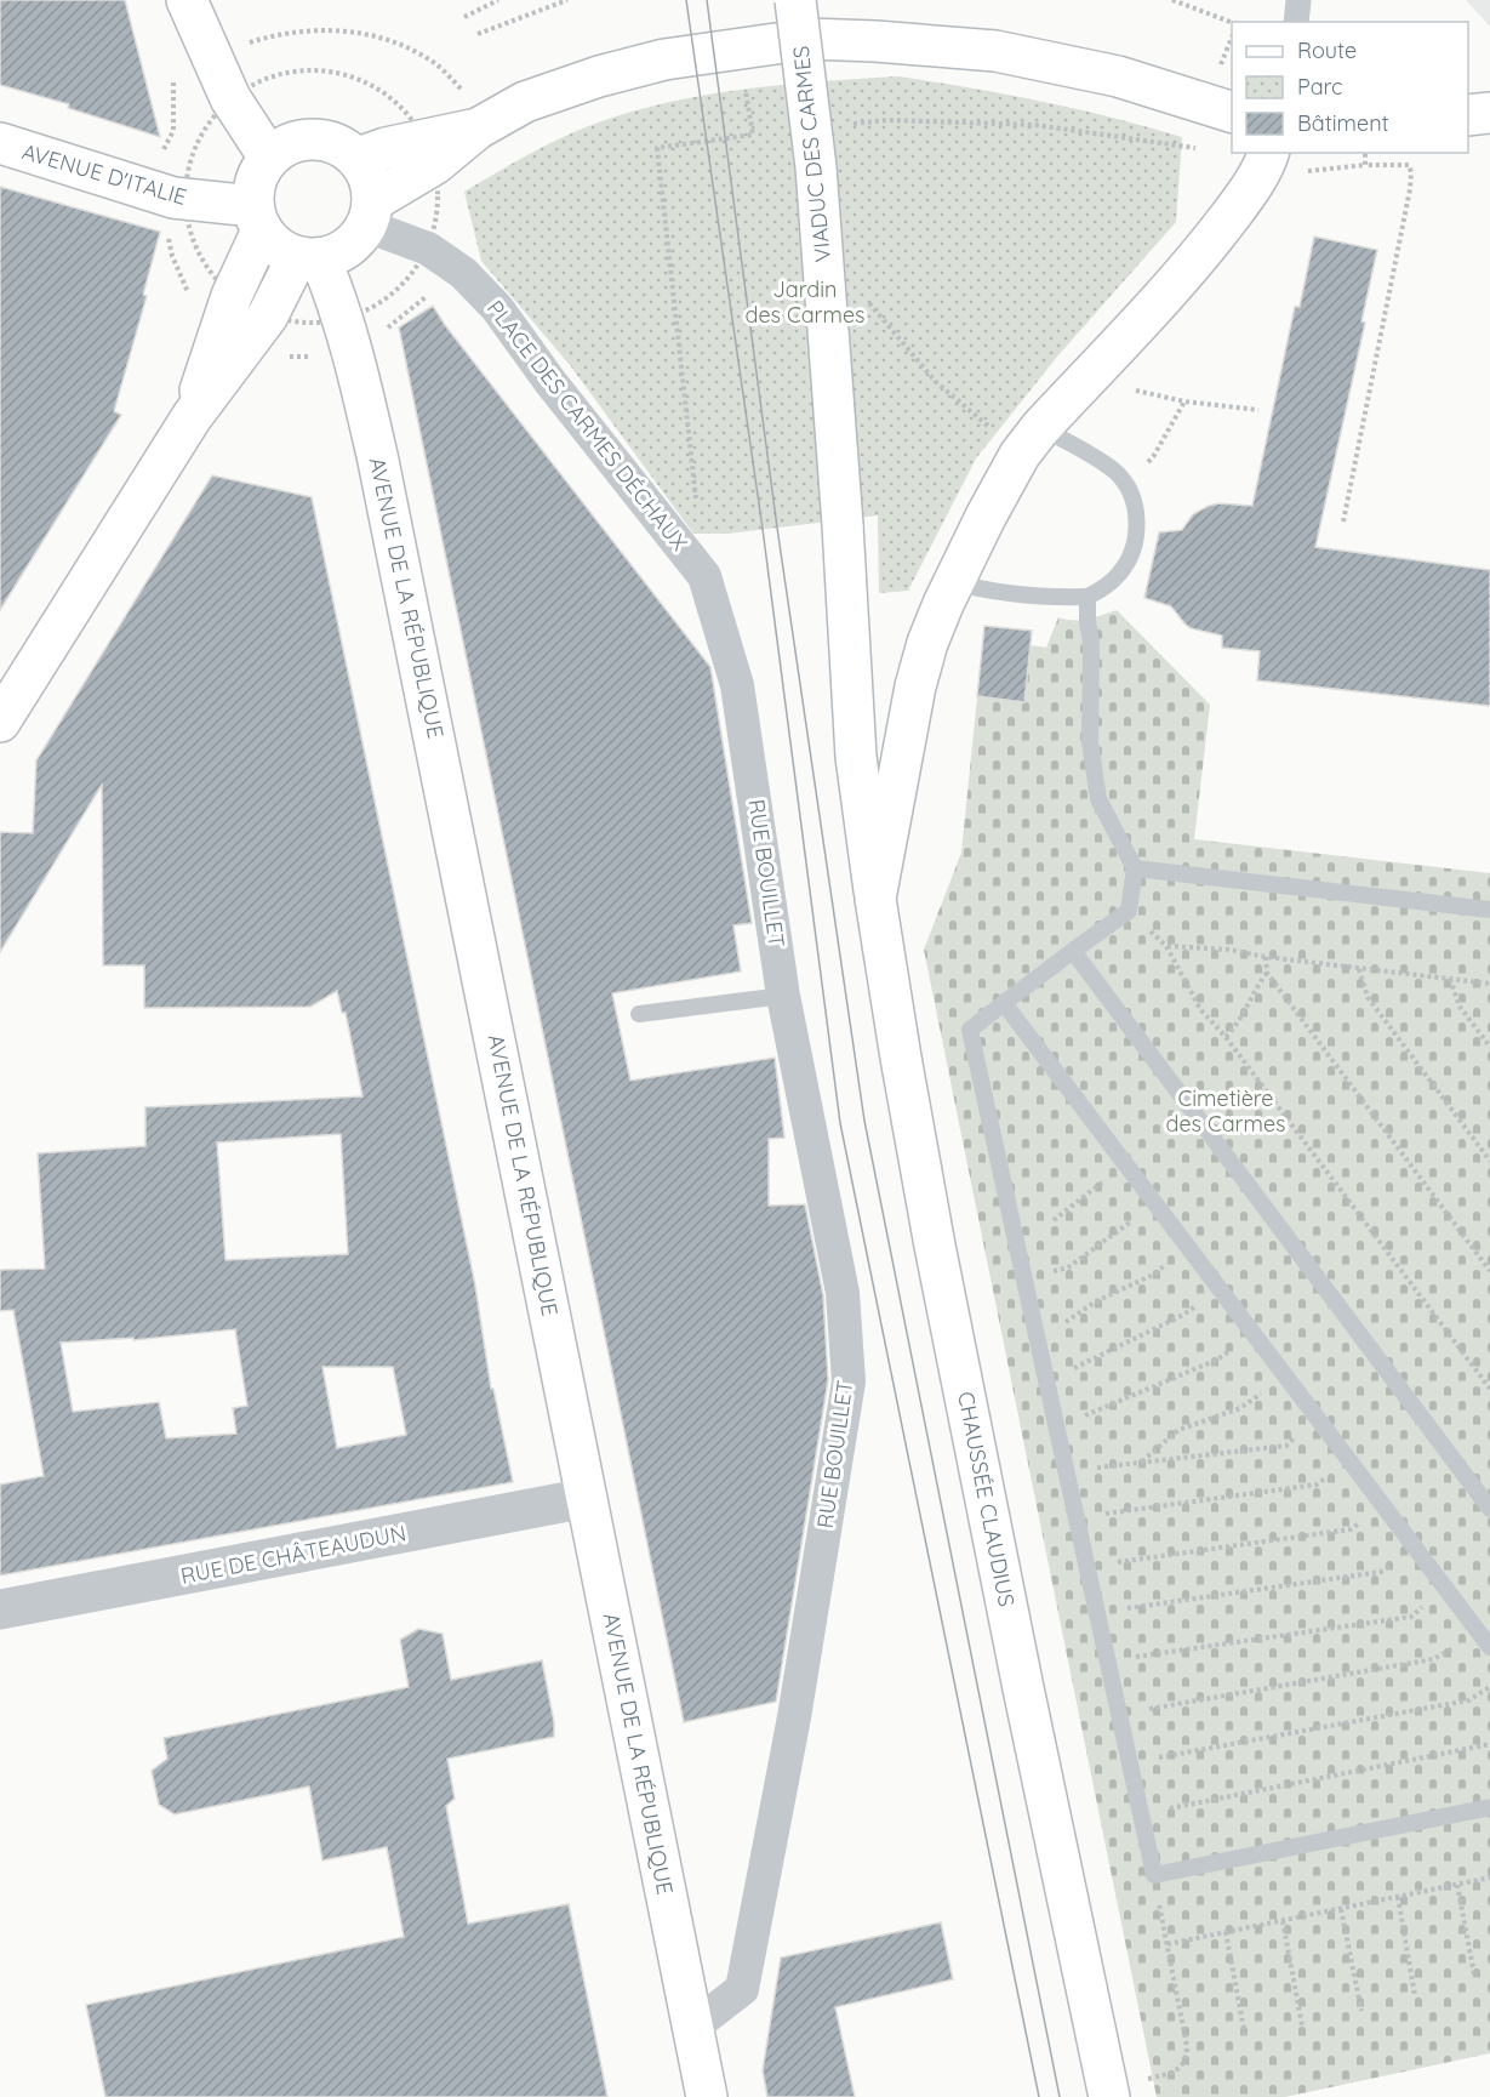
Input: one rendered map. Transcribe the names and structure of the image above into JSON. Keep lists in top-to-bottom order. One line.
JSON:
{"streets":{"main road":["VIADUC DES CARMES","AVENUE D'ITALIE","AVENUE DE LA RÉPUBLIQUE","CHAUSSÉE CLAUDIUS"],"street":["PLACE DES CARMES DÉCHAUX","RUE BOUILLET","RUE DE CHÂTEAUDUN"]},"crossings":[["VIADUC DES CARMES","CHAUSSÉE CLAUDIUS"],["AVENUE D'ITALIE","PLACE DES CARMES DÉCHAUX"],["AVENUE D'ITALIE","AVENUE DE LA RÉPUBLIQUE"],["PLACE DES CARMES DÉCHAUX","AVENUE DE LA RÉPUBLIQUE"],["PLACE DES CARMES DÉCHAUX","RUE BOUILLET"],["AVENUE DE LA RÉPUBLIQUE","RUE BOUILLET"],["AVENUE DE LA RÉPUBLIQUE","RUE DE CHÂTEAUDUN"]],"parks":["Jardin des Carmes","Cimetière des Carmes"],"legend":["Route","Parc","Bâtiment"]}
